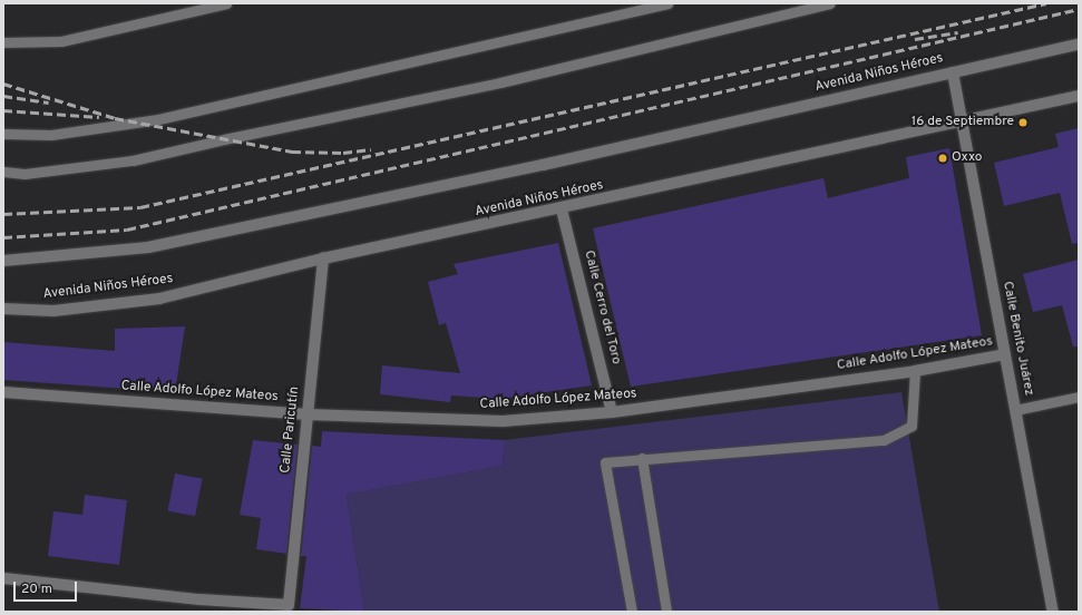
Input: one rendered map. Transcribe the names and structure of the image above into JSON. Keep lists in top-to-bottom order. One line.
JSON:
{"streets":{"street":["Avenida Niños Héroes","Calle Cerro del Toro","Calle Benito Juárez","Calle Adolfo López Mateos","Calle Paricutín"]},"crossings":[["Avenida Niños Héroes","Calle Cerro del Toro"],["Avenida Niños Héroes","Calle Benito Juárez"],["Avenida Niños Héroes","Calle Paricutín"],["Calle Cerro del Toro","Calle Adolfo López Mateos"],["Calle Benito Juárez","Calle Adolfo López Mateos"],["Calle Adolfo López Mateos","Calle Paricutín"]],"places":["16 de Septiembre","Oxxo"],"scale_bar":"20 m"}
